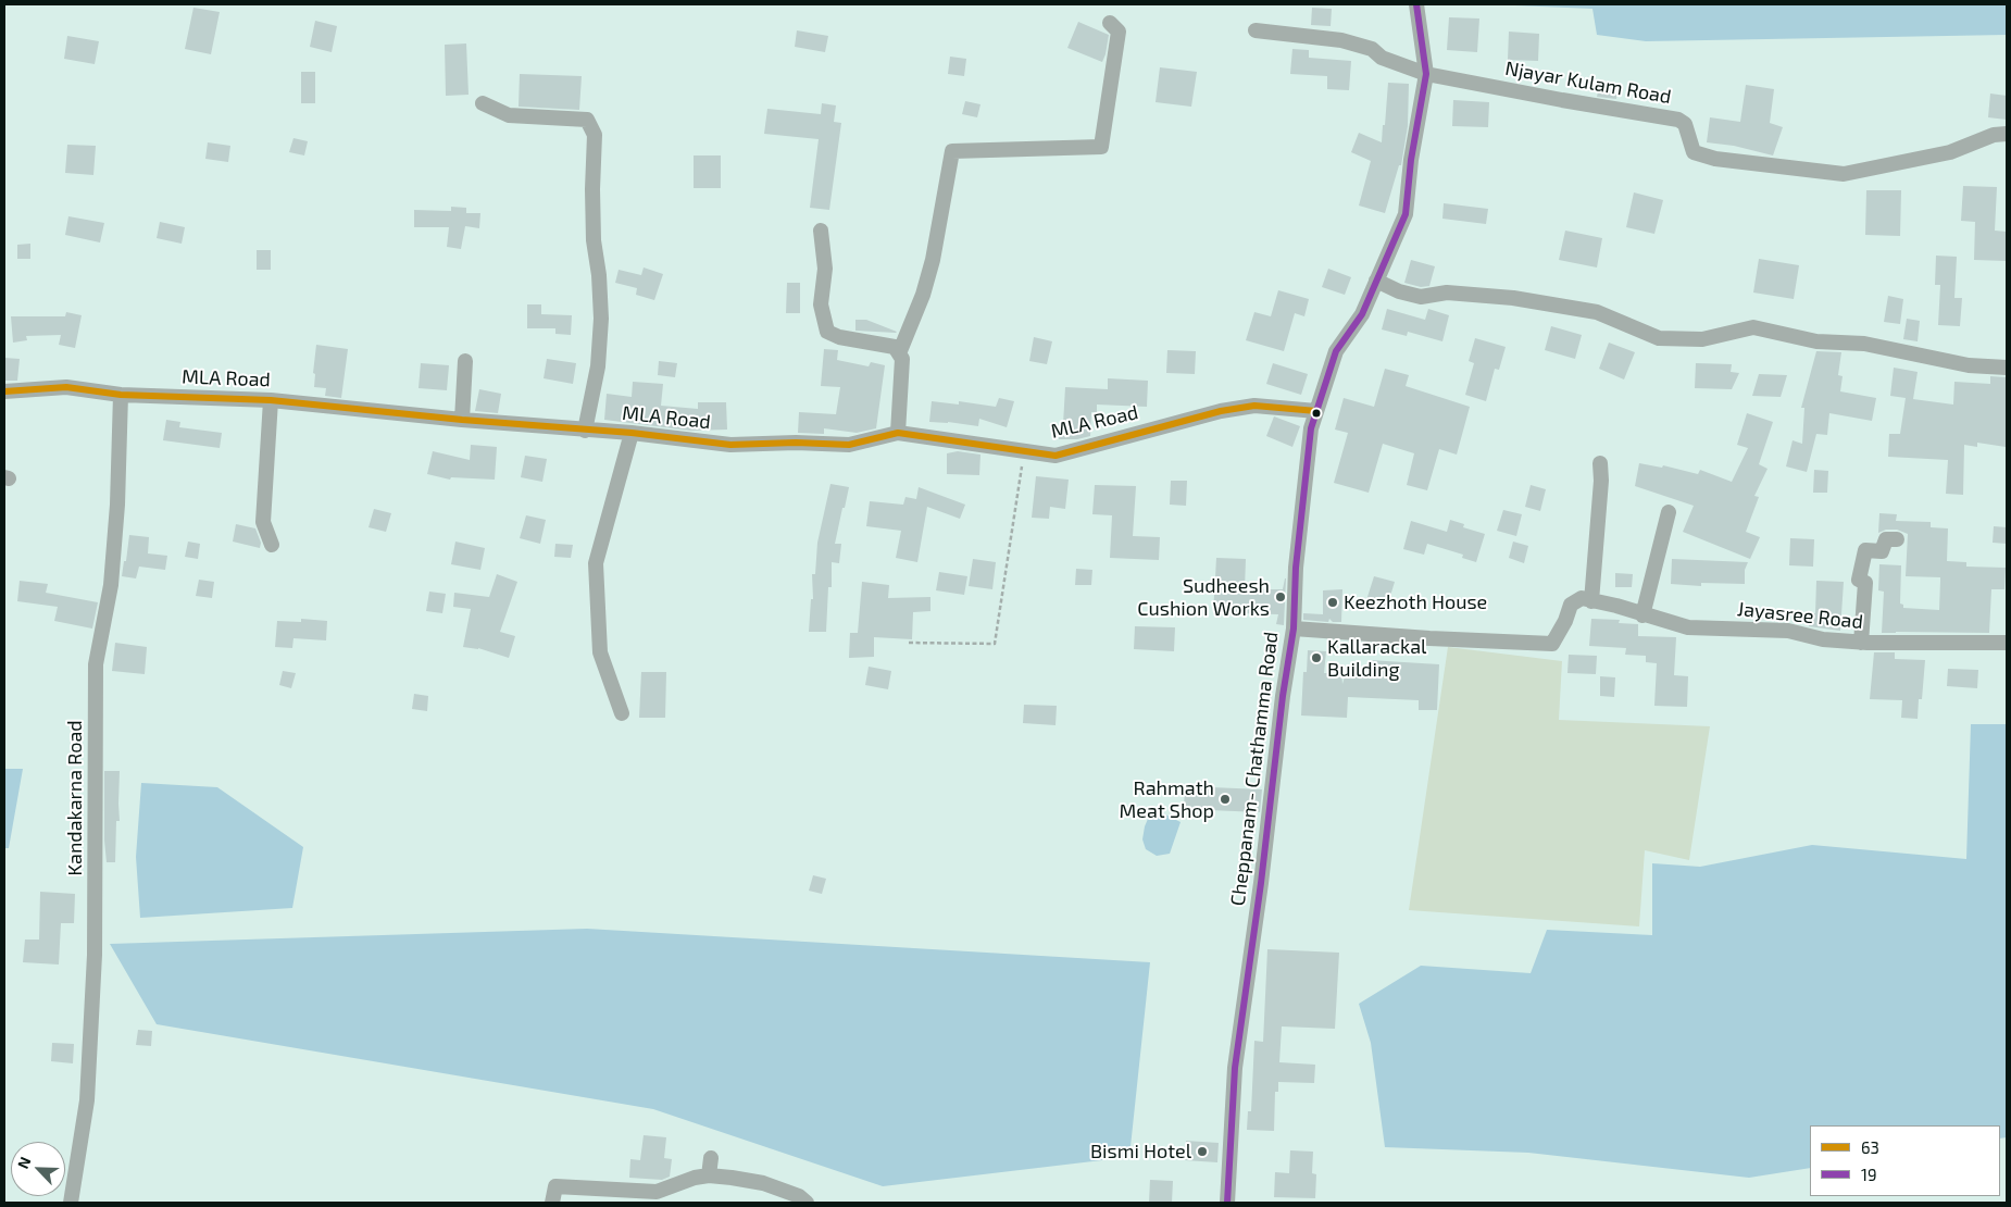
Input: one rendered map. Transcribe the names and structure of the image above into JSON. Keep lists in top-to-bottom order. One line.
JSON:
{"streets":{"street":["Njayar Kulam Road","MLA Road","Jayasree Road","Cheppanam- Chathamma Road","Kandakarna Road"]},"crossings":[["Njayar Kulam Road","Cheppanam- Chathamma Road"],["MLA Road","Cheppanam- Chathamma Road"],["MLA Road","Kandakarna Road"]],"places":["Sudheesh Cushion Works","Keezhoth House","Kallarackal Building","Rahmath Meat Shop","Bismi Hotel"],"lines":["transit line 19","transit line 63"],"legend":["63","19"],"north":"top left"}
